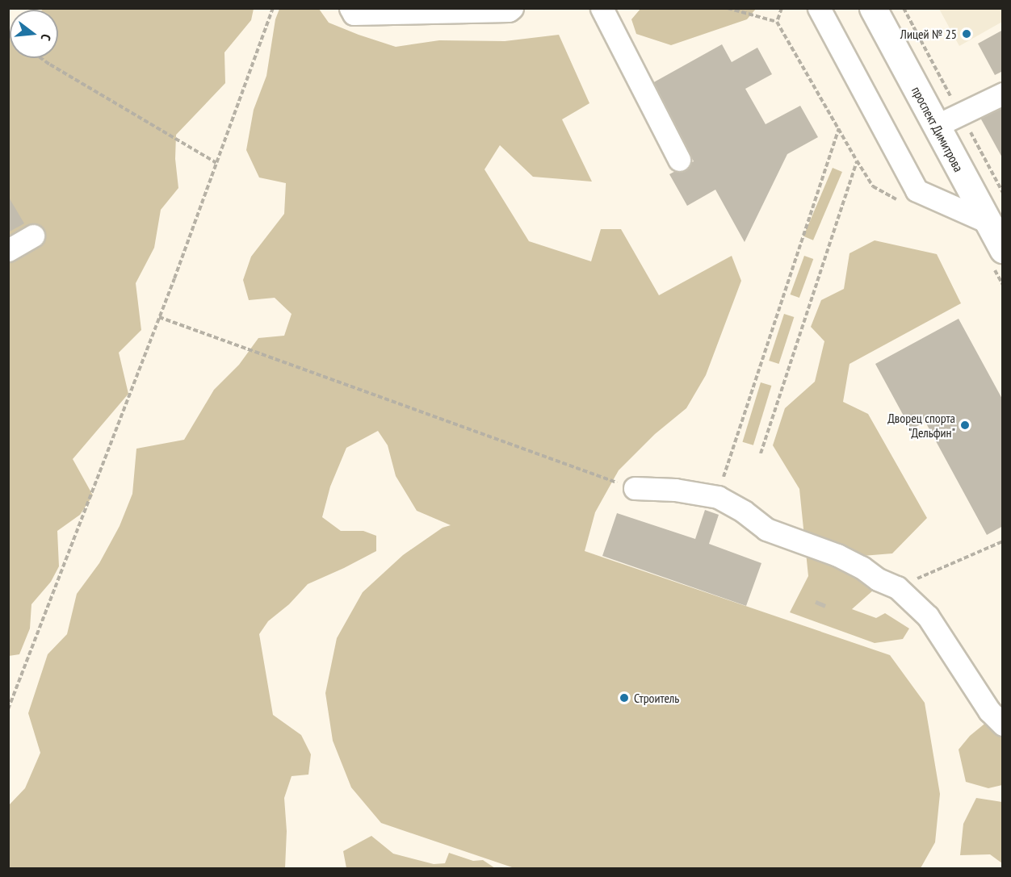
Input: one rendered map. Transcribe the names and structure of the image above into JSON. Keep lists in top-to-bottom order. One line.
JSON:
{"streets":{"main road":["проспект Димитрова"]},"places":["Лицей № 25","Дворец спорта \"Дельфин\"","Строитель"],"north":"right"}
